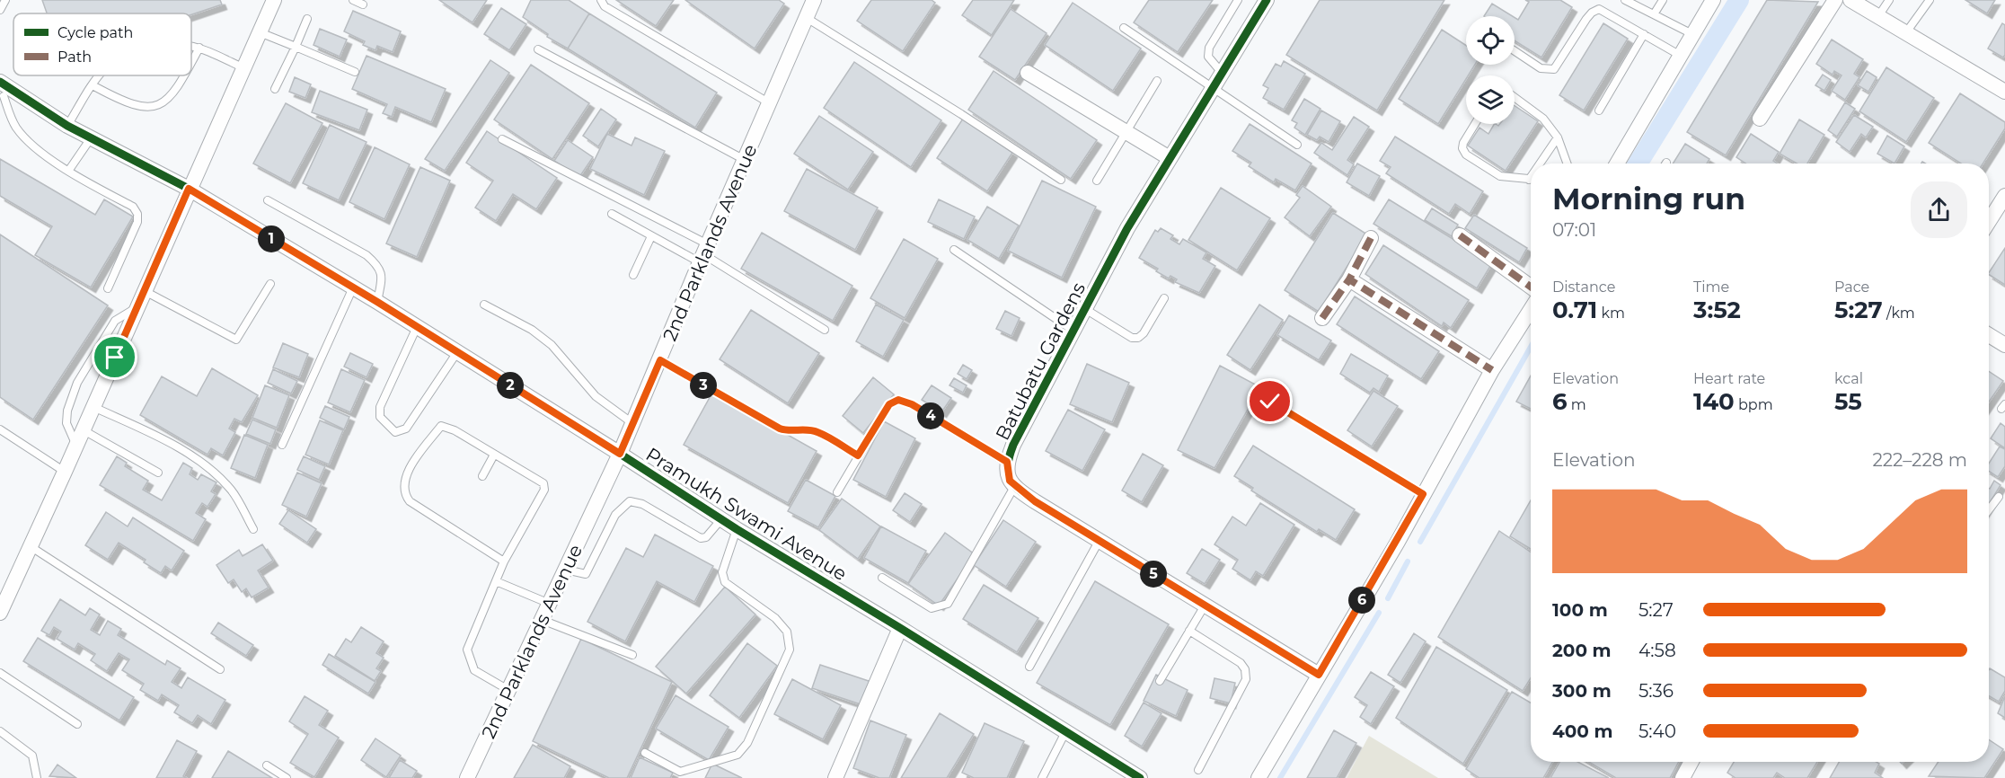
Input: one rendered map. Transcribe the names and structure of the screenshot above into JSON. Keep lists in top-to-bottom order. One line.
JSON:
{"streets":{"street":["2nd Parklands Avenue","Batubatu Gardens","Pramukh Swami Avenue"]},"crossings":[["2nd Parklands Avenue","Pramukh Swami Avenue"]],"legend":["Cycle path","Path"],"page":{"heading":["Morning run","07:01"],"pins":["1","2","3","4","5","6"],"stats":[["Distance","0.71 km"],["Time","3:52"],["Pace","5:27 /km"],["Elevation","6 m"],["Heart rate","140 bpm"],["kcal","55"]],"chart":["Elevation","222–228 m"],"list":[{"name":"100 m","note":"5:27"},{"name":"200 m","note":"4:58"},{"name":"300 m","note":"5:36"},{"name":"400 m","note":"5:40"}]}}
